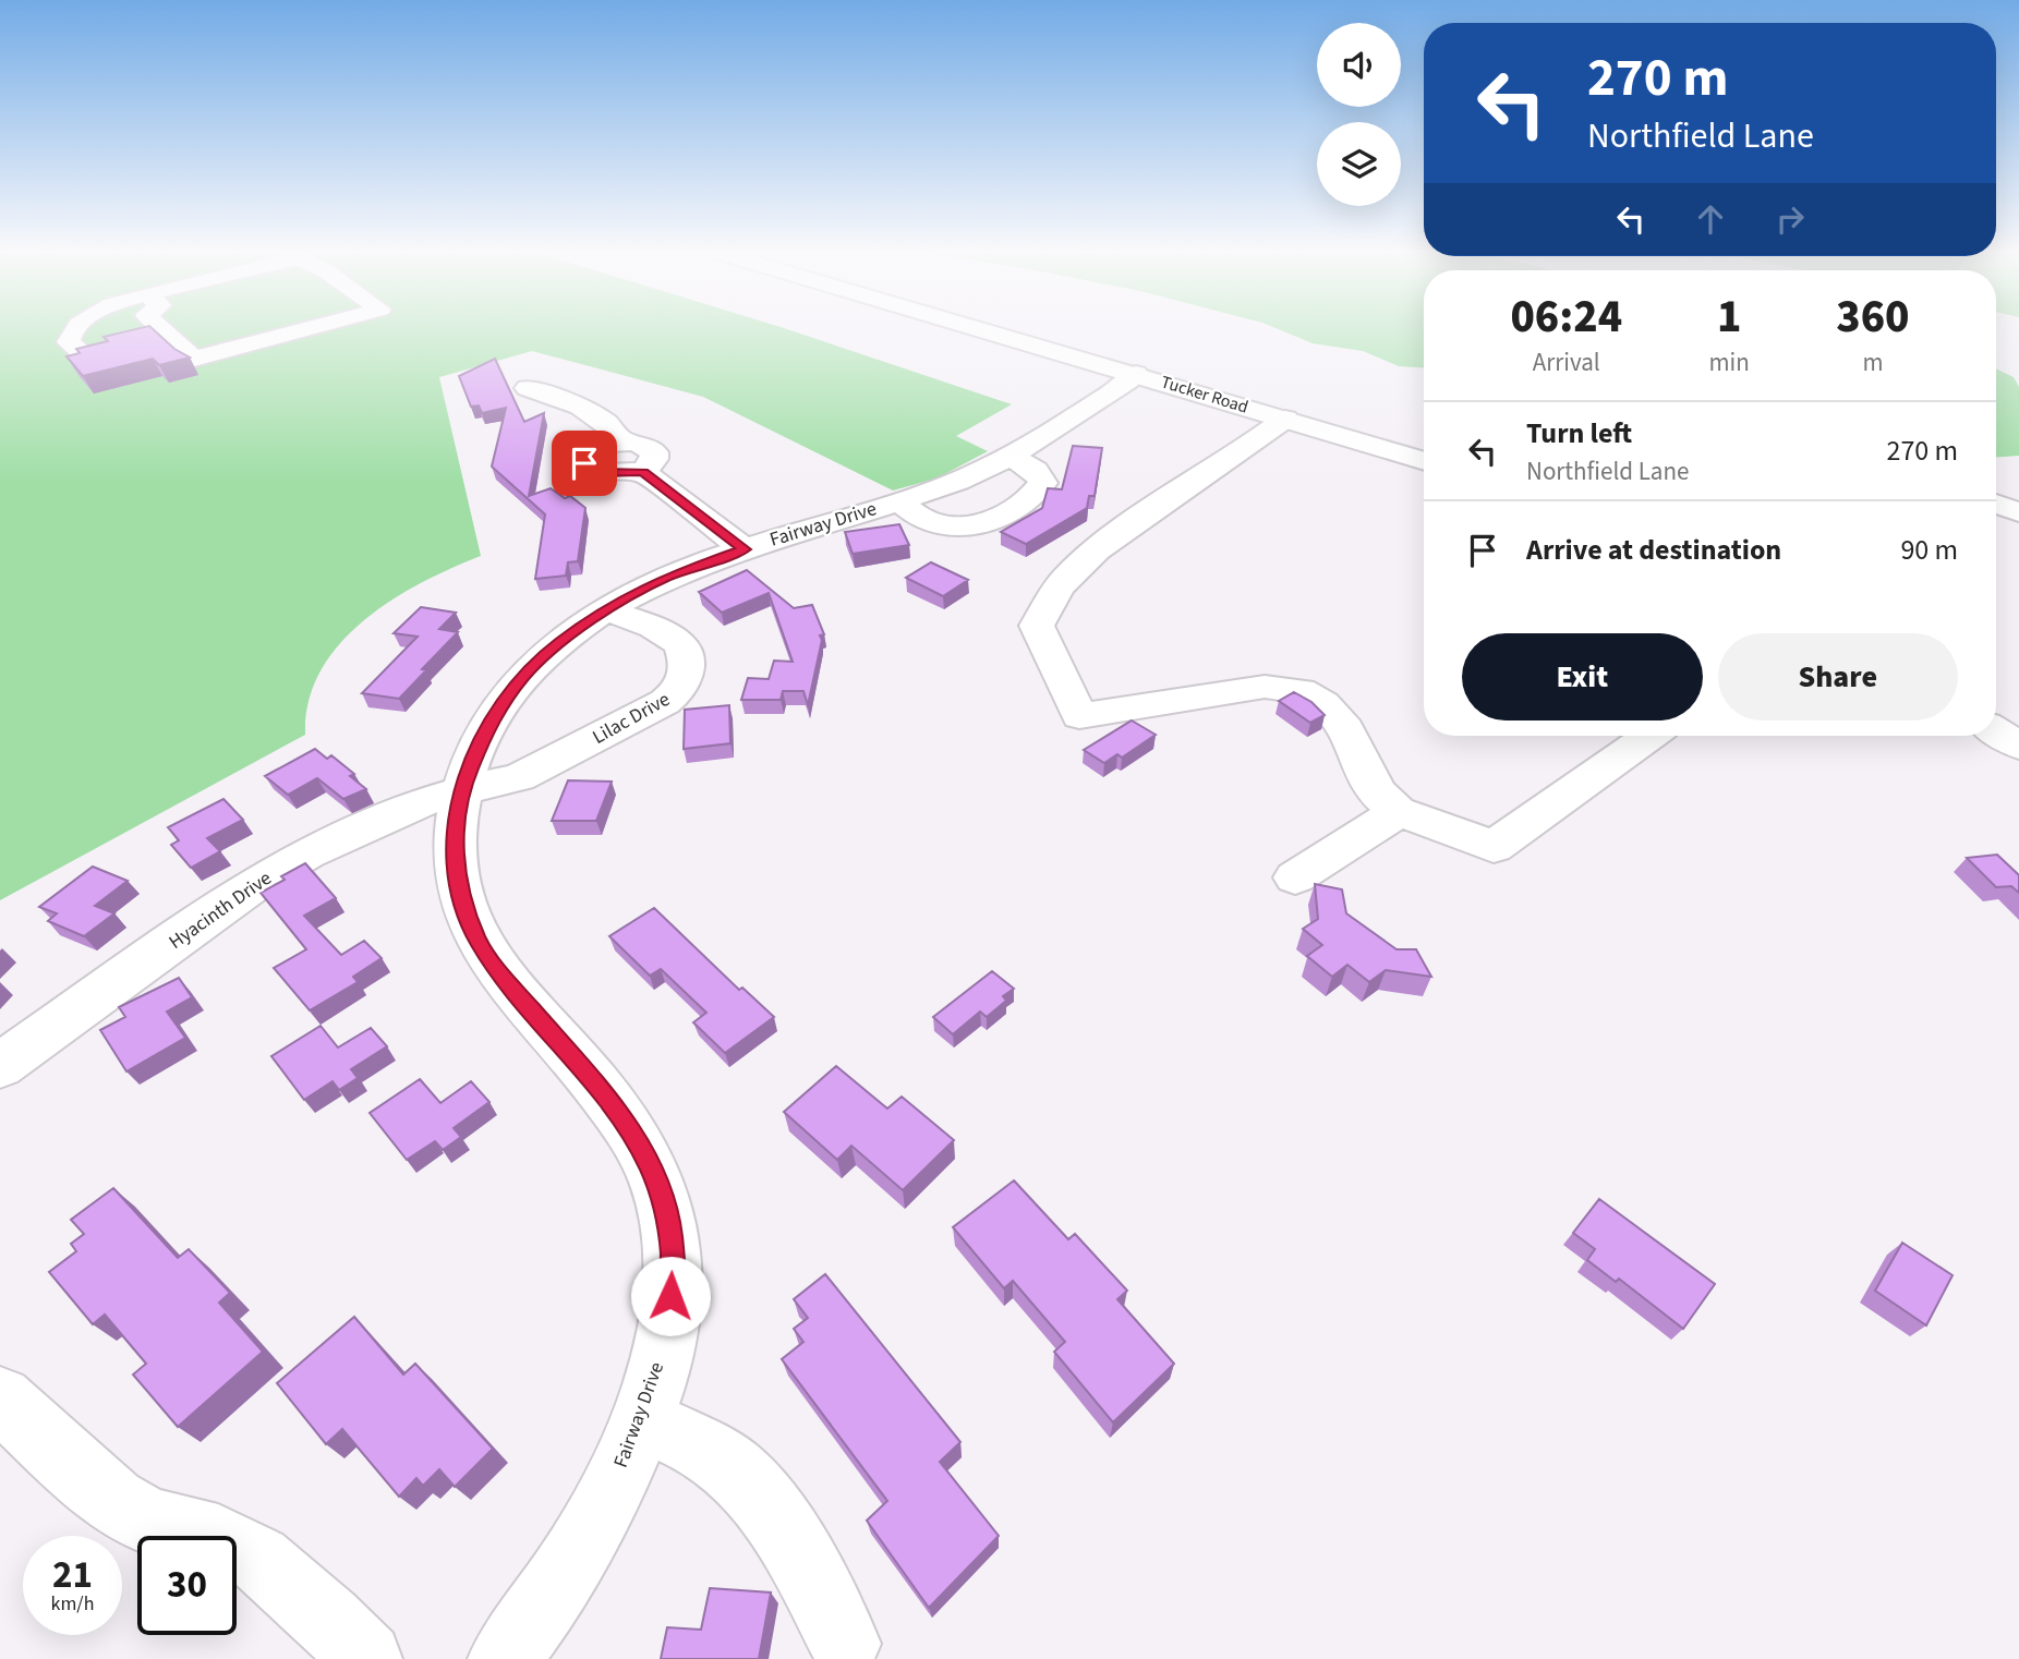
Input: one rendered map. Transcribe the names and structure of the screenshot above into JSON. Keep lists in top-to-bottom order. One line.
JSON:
{"streets":{"street":["Tucker Road","Fairway Drive","Lilac Drive","Hyacinth Drive"]},"crossings":[["Tucker Road","Fairway Drive"],["Fairway Drive","Lilac Drive"],["Fairway Drive","Hyacinth Drive"],["Lilac Drive","Hyacinth Drive"]],"page":{"turn":["270 m","Northfield Lane"],"eta":["06:24","Arrival","1","min","360","m"],"list":[{"name":"Turn left","note":"Northfield Lane","value":"270 m"},{"name":"Arrive at destination","value":"90 m"}],"buttons":["Exit","Share"],"speed":"21 km/h","limit":"30"}}
